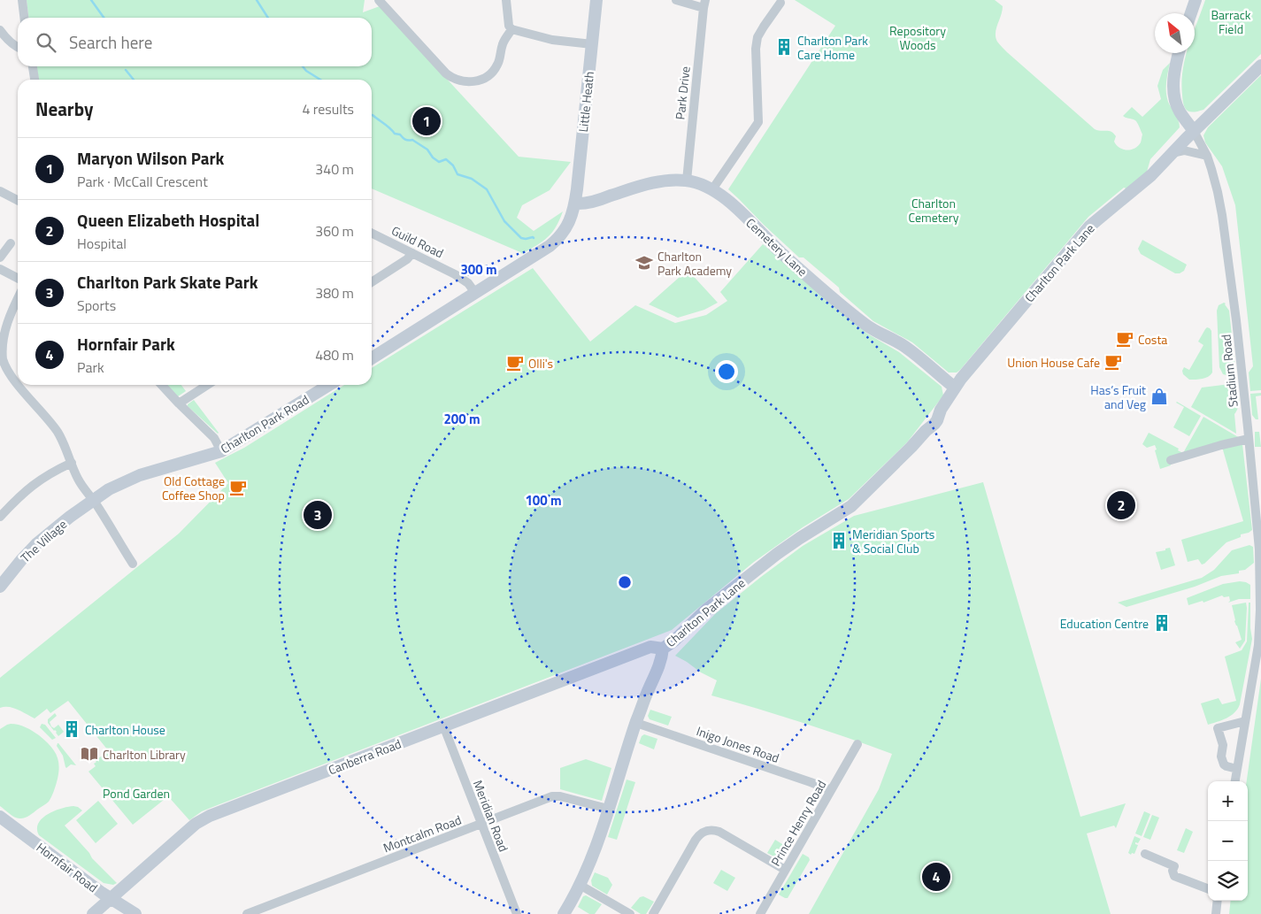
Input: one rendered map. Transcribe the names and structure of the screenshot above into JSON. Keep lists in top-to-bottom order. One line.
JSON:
{"streets":{"street":["Park Drive","Little Heath","Guild Road","Cemetery Lane","Charlton Park Lane","Stadium Road","Charlton Park Road","The Village","Inigo Jones Road","Canberra Road","Meridian Road","Prince Henry Road","Montcalm Road","Hornfair Road"]},"crossings":[["Park Drive","Cemetery Lane"],["Little Heath","Cemetery Lane"],["Cemetery Lane","Charlton Park Lane"],["Charlton Park Lane","Stadium Road"],["Charlton Park Lane","Inigo Jones Road"],["Charlton Park Lane","Canberra Road"],["Charlton Park Lane","Montcalm Road"],["Charlton Park Road","The Village"],["Inigo Jones Road","Prince Henry Road"],["Canberra Road","Meridian Road"],["Canberra Road","Hornfair Road"],["Meridian Road","Montcalm Road"]],"parks":["Barrack Field","Repository Woods","Charlton Cemetery","Pond Garden"],"places":{"building":["Charlton Park Care Home","Meridian Sports & Social Club","Education Centre","Charlton House"],"school or university":["Charlton Park Academy"],"cafe":["Costa","Union House Cafe","Olli's","Old Cottage Coffee Shop"],"shop":["Has’s Fruit and Veg"],"library":["Charlton Library"]},"north":"top left","page":{"search":"Search here","heading":["Nearby","4 results"],"pins":["1","2","3","4"],"list":[{"mark":"1","name":"Maryon Wilson Park","note":"Park · McCall Crescent","value":"340 m"},{"mark":"2","name":"Queen Elizabeth Hospital","note":"Hospital","value":"360 m"},{"mark":"3","name":"Charlton Park Skate Park","note":"Sports","value":"380 m"},{"mark":"4","name":"Hornfair Park","note":"Park","value":"480 m"}],"map_buttons":["+","−"]},"rings":["300 m","200 m","100 m"]}
